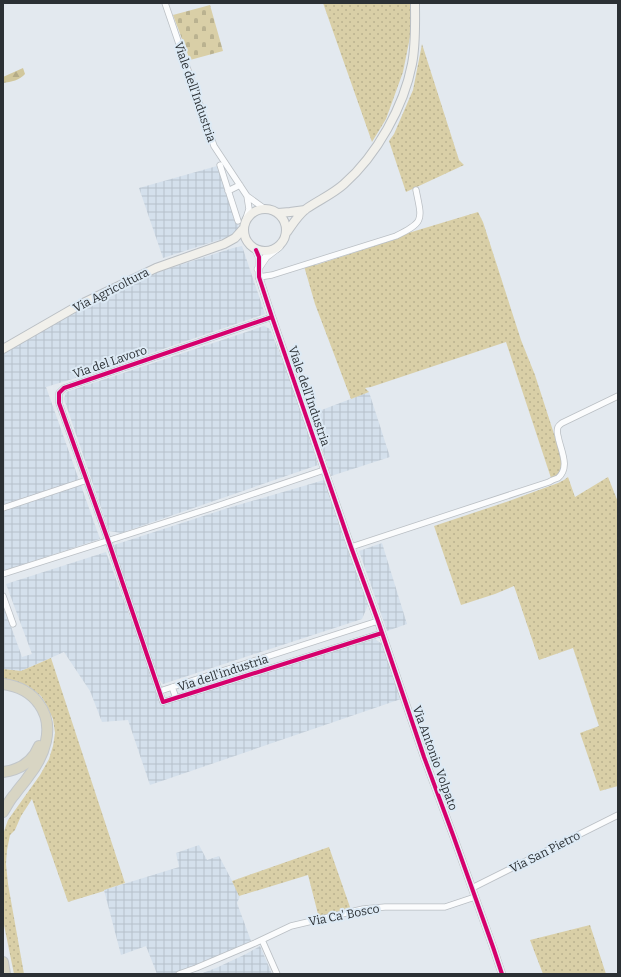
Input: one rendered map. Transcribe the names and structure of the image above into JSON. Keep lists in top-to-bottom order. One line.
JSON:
{"streets":{"main road":["Viale dell'Industria","Via Agricoltura"],"street":["Via del Lavoro","Via dell'industria","Via Antonio Volpato","Via San Pietro","Via Ca' Bosco"]},"crossings":[["Viale dell'Industria","Via Agricoltura"],["Viale dell'Industria","Via del Lavoro"],["Viale dell'Industria","Via Antonio Volpato"],["Via dell'industria","Via Antonio Volpato"],["Via Antonio Volpato","Via San Pietro"],["Via Antonio Volpato","Via Ca' Bosco"]]}
